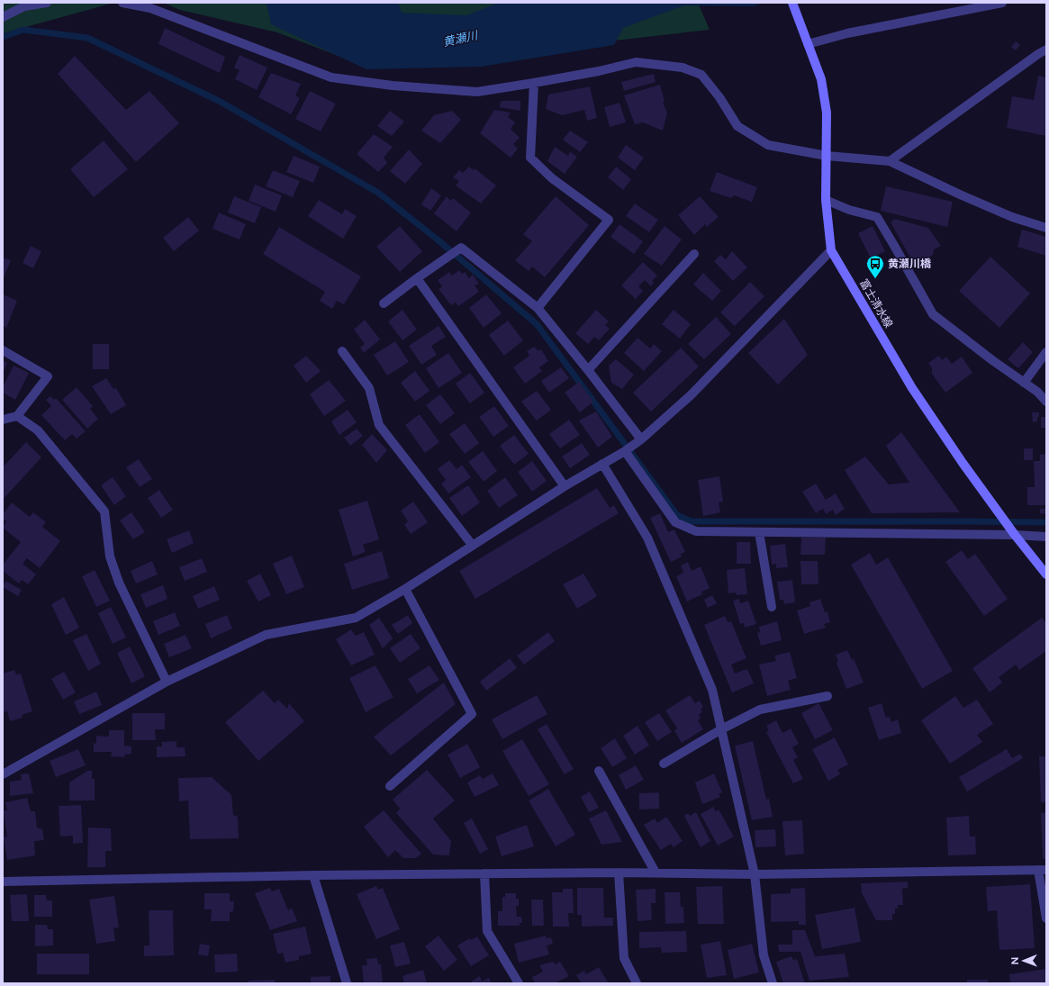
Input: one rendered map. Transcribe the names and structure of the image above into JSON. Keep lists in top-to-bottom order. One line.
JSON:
{"streets":{"main road":["富士清水線"]},"water":["黄瀬川"],"places":{"bus stop":["黄瀬川橋"]},"north":"left"}
